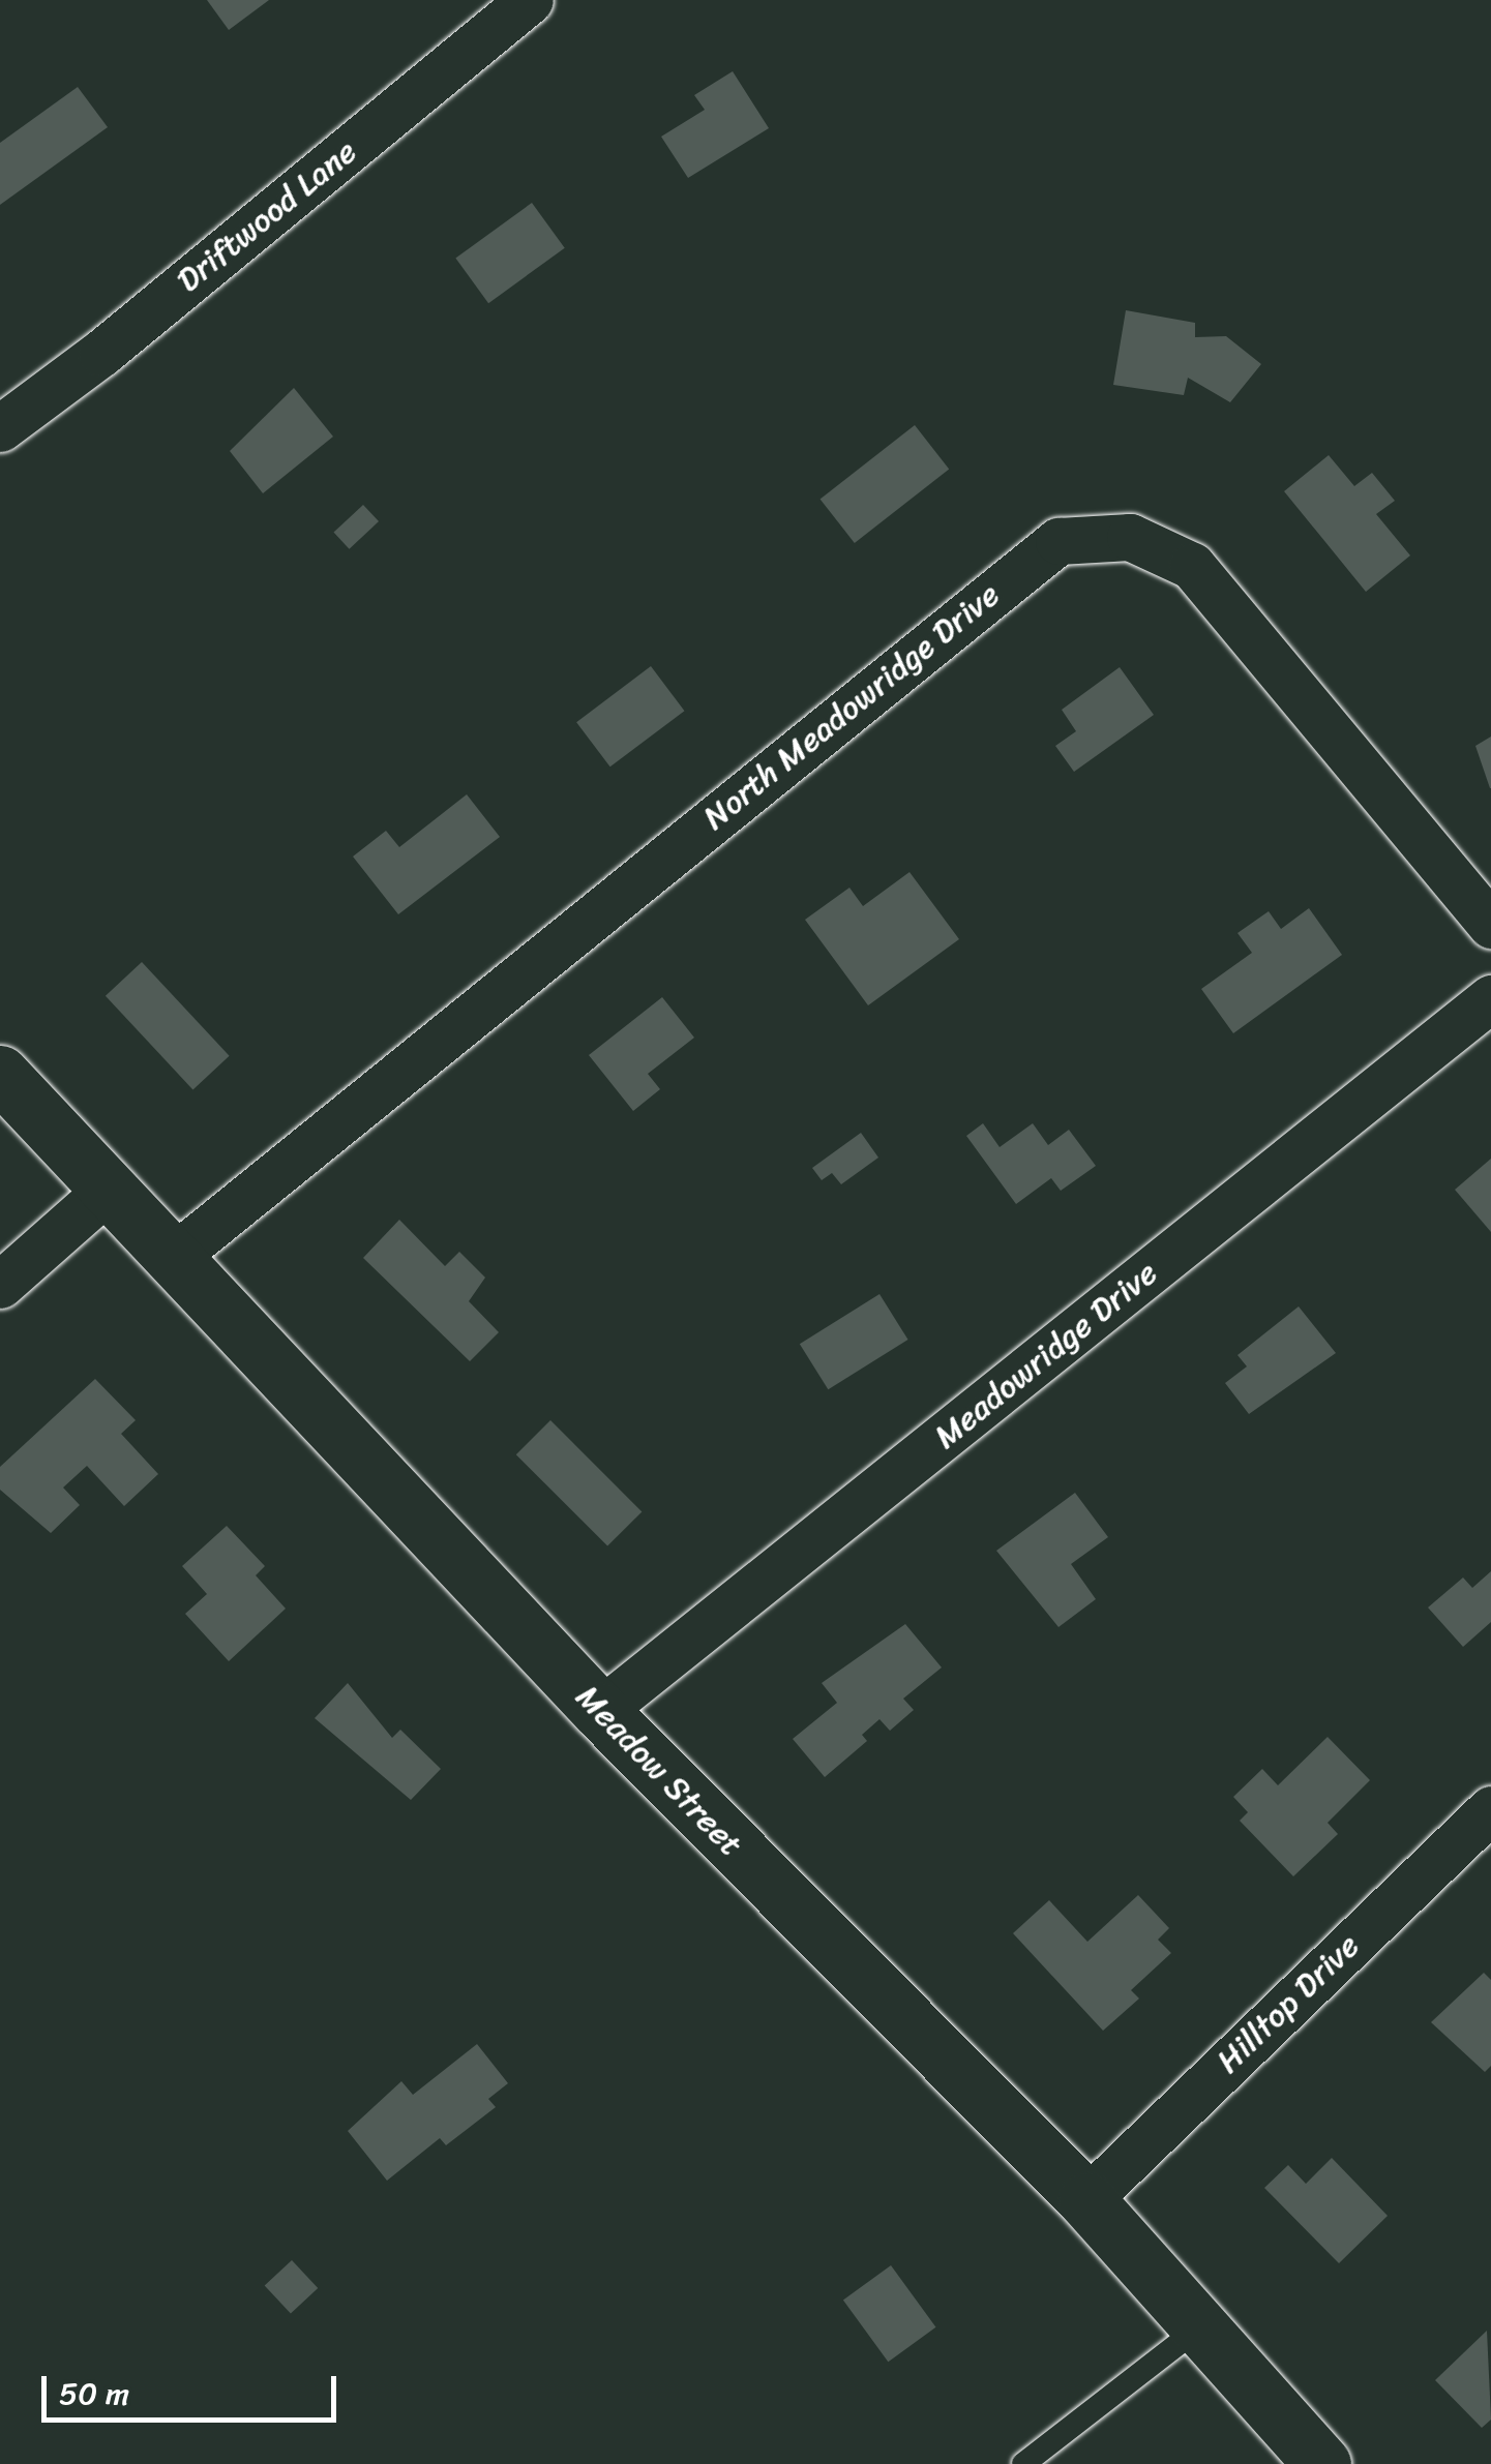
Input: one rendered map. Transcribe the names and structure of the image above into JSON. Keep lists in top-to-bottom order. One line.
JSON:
{"streets":{"street":["Driftwood Lane","North Meadowridge Drive","Meadowridge Drive","Meadow Street","Hilltop Drive"]},"crossings":[["North Meadowridge Drive","Meadow Street"],["Meadowridge Drive","Meadow Street"],["Meadow Street","Hilltop Drive"]],"scale_bar":"50 m"}
